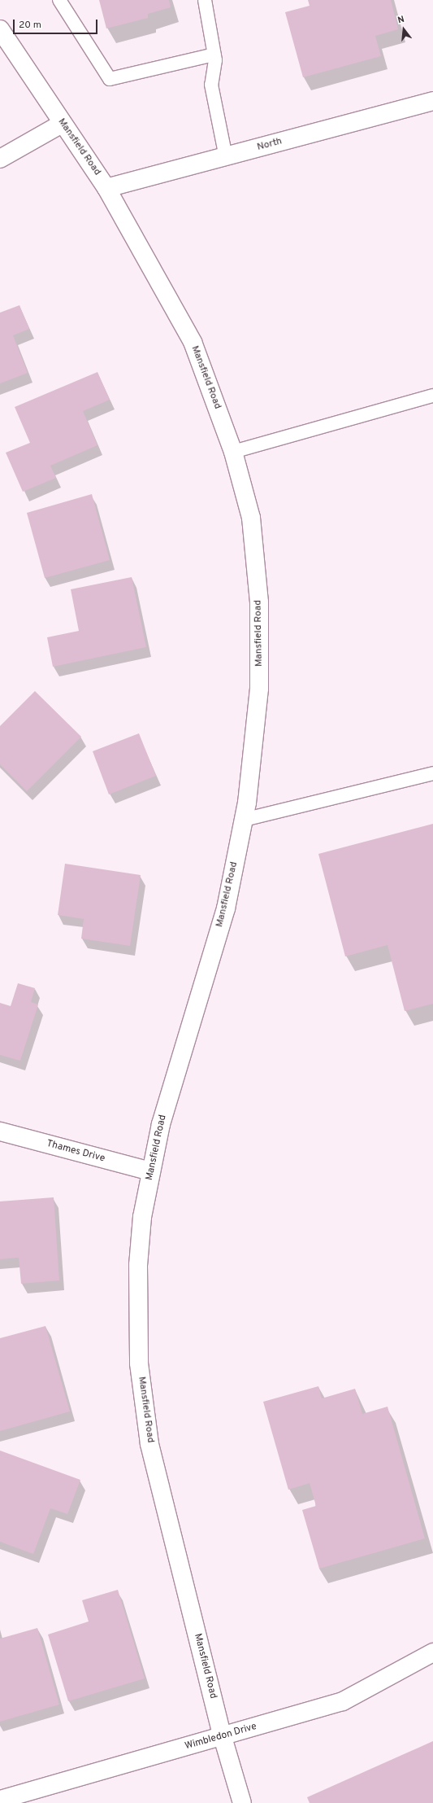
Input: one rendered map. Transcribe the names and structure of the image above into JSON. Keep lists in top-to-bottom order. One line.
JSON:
{"streets":{"street":["North","Mansfield Road","Thames Drive","Wimbledon Drive"]},"crossings":[["North","Mansfield Road"],["Mansfield Road","Thames Drive"],["Mansfield Road","Wimbledon Drive"]],"scale_bar":"20 m","north":"top"}
